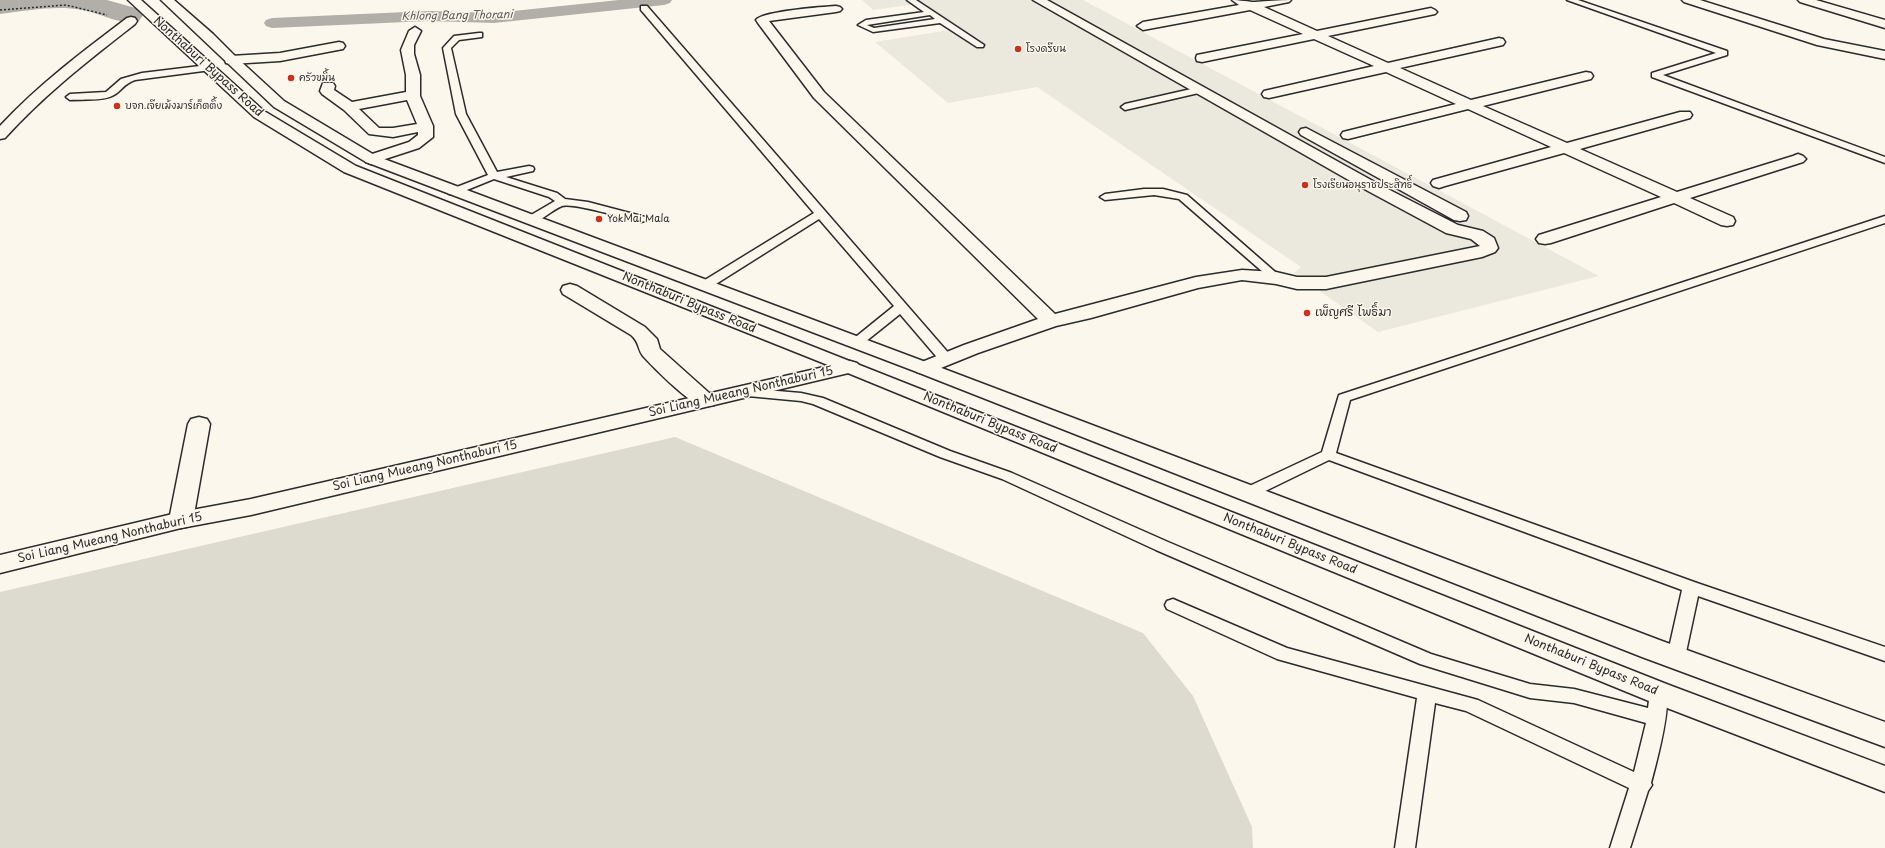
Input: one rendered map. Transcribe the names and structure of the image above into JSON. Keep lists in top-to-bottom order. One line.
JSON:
{"streets":{"street":["Nonthaburi Bypass Road","Soi Liang Mueang Nonthaburi 15"]},"crossings":[["Nonthaburi Bypass Road","Soi Liang Mueang Nonthaburi 15"]],"water":["Khlong Bang Thorani"],"places":["โรงดรียน","ครัวขมิ้น","บจก.เจียเม้งมาร์เก็ตติ้ง","โรงเรียนอนุราชประสิทธิ์","YokMai Mala","เพ็ญศรี โพธิ์มา"]}
